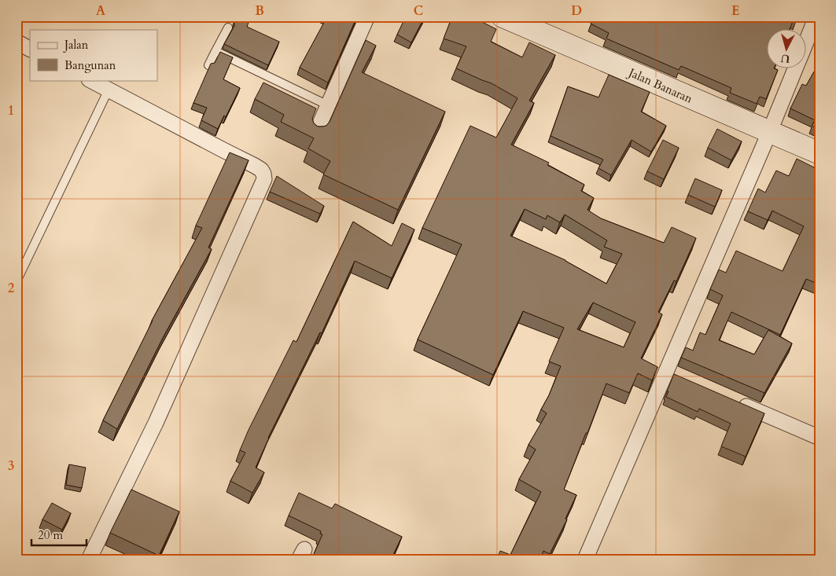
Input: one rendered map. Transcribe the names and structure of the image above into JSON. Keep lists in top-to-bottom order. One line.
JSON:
{"streets":{"street":["Jalan Banaran"]},"legend":["Jalan","Bangunan"],"scale_bar":"20 m","north":"bottom","grid":{"columns":["A","B","C","D","E"],"rows":["1","2","3"]}}
